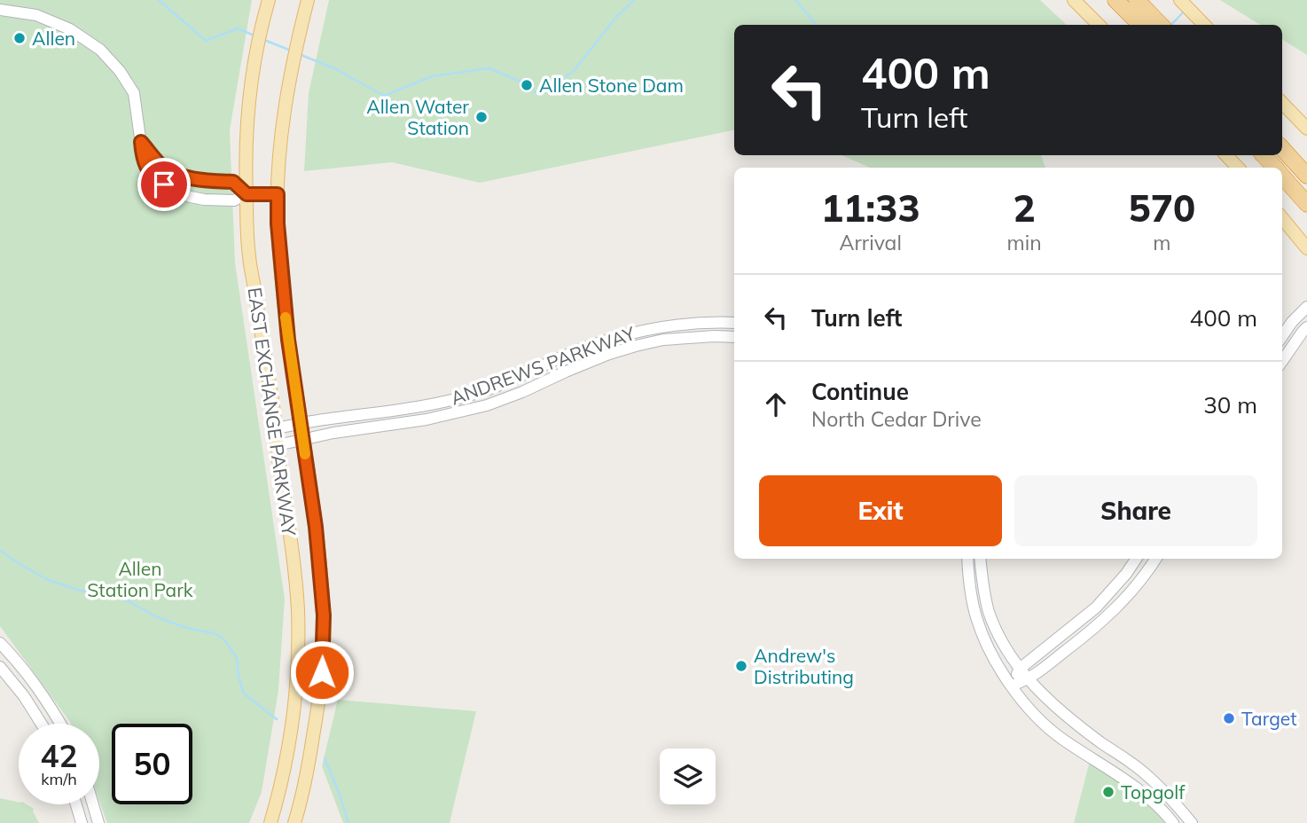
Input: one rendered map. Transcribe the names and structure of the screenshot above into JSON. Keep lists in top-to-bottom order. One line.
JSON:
{"streets":{"main road":["EAST EXCHANGE PARKWAY"],"street":["ANDREWS PARKWAY"]},"crossings":[["ANDREWS PARKWAY","EAST EXCHANGE PARKWAY"]],"parks":["Allen Station Park"],"places":["Allen","Allen Stone Dam","Allen Water Station","Andrew's Distributing","Target","Topgolf"],"page":{"turn":["400 m","Turn left"],"eta":["11:33","Arrival","2","min","570","m"],"list":[{"name":"Turn left","value":"400 m"},{"name":"Continue","note":"North Cedar Drive","value":"30 m"}],"buttons":["Exit","Share"],"speed":"42 km/h","limit":"50"}}
